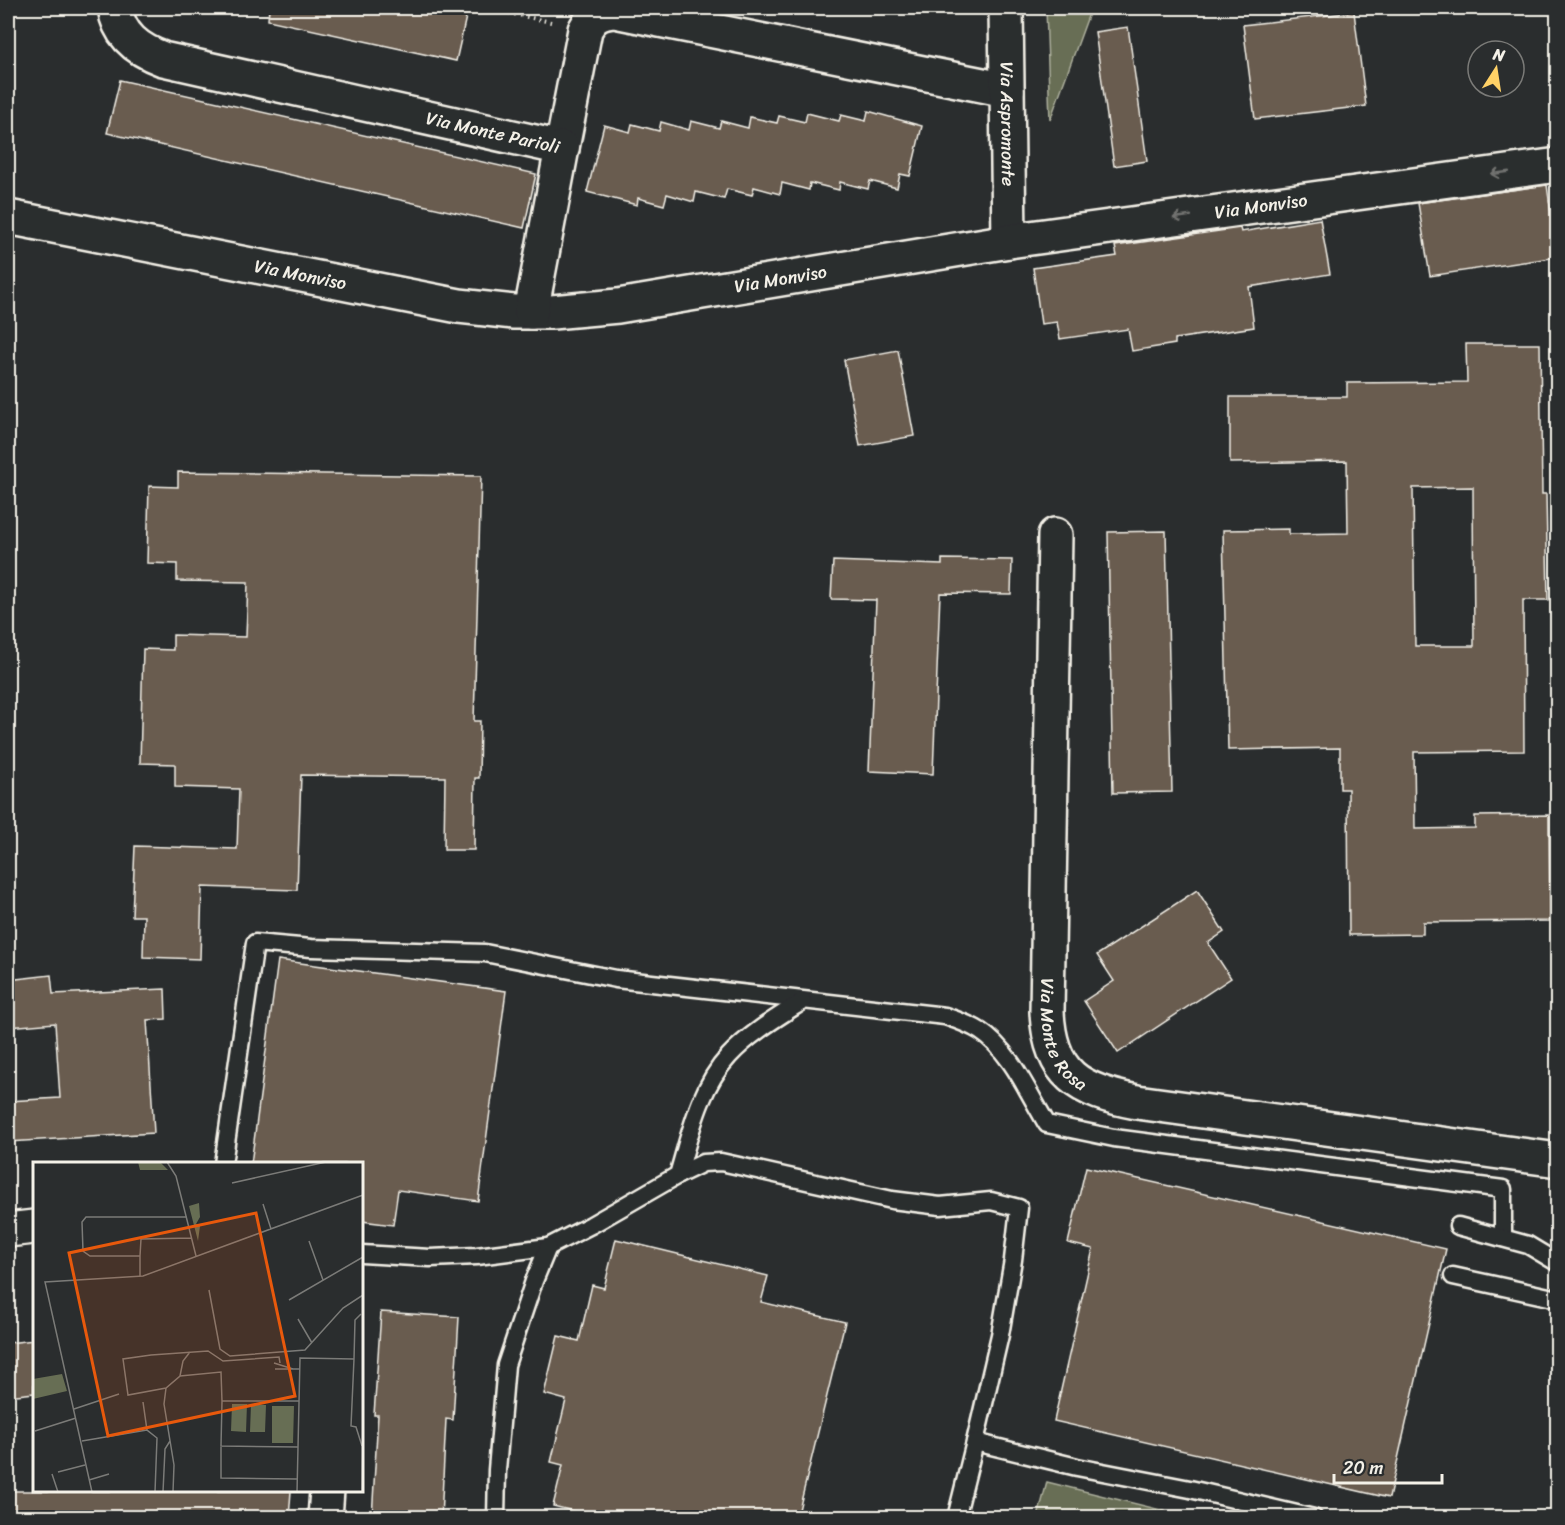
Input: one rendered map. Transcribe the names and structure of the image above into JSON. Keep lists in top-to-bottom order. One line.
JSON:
{"streets":{"street":["Via Aspromonte","Via Monte Parioli","Via Monviso","Via Monte Rosa"]},"crossings":[["Via Aspromonte","Via Monviso"]],"one_way":["Via Monviso"],"scale_bar":"20 m","north":"top"}
